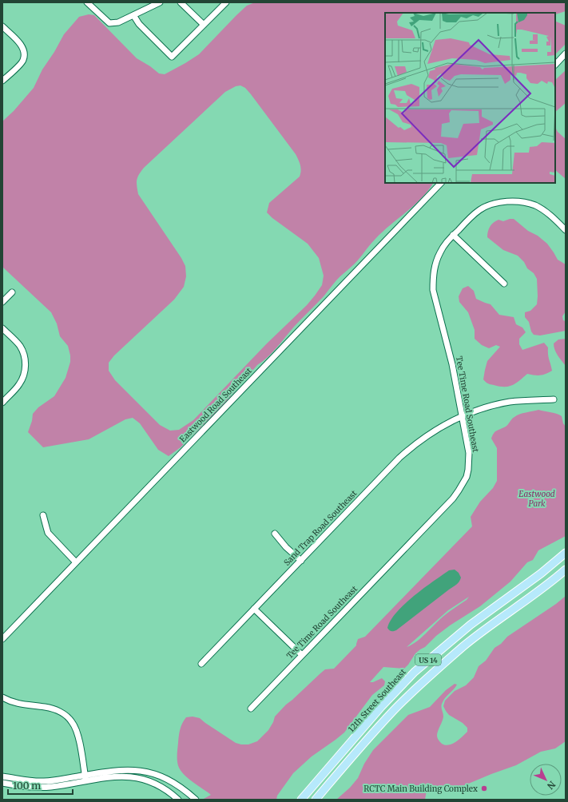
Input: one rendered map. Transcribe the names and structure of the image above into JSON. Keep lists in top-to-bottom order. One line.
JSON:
{"streets":{"main road":["US 14","12th Street Southeast"],"street":["Tee Time Road Southeast","Eastwood Road Southeast","Sand Trap Road Southeast"]},"crossings":[["Tee Time Road Southeast","Sand Trap Road Southeast"]],"parks":["Eastwood Park"],"places":["RCTC Main Building Complex"],"scale_bar":"100 m","north":"bottom right"}
